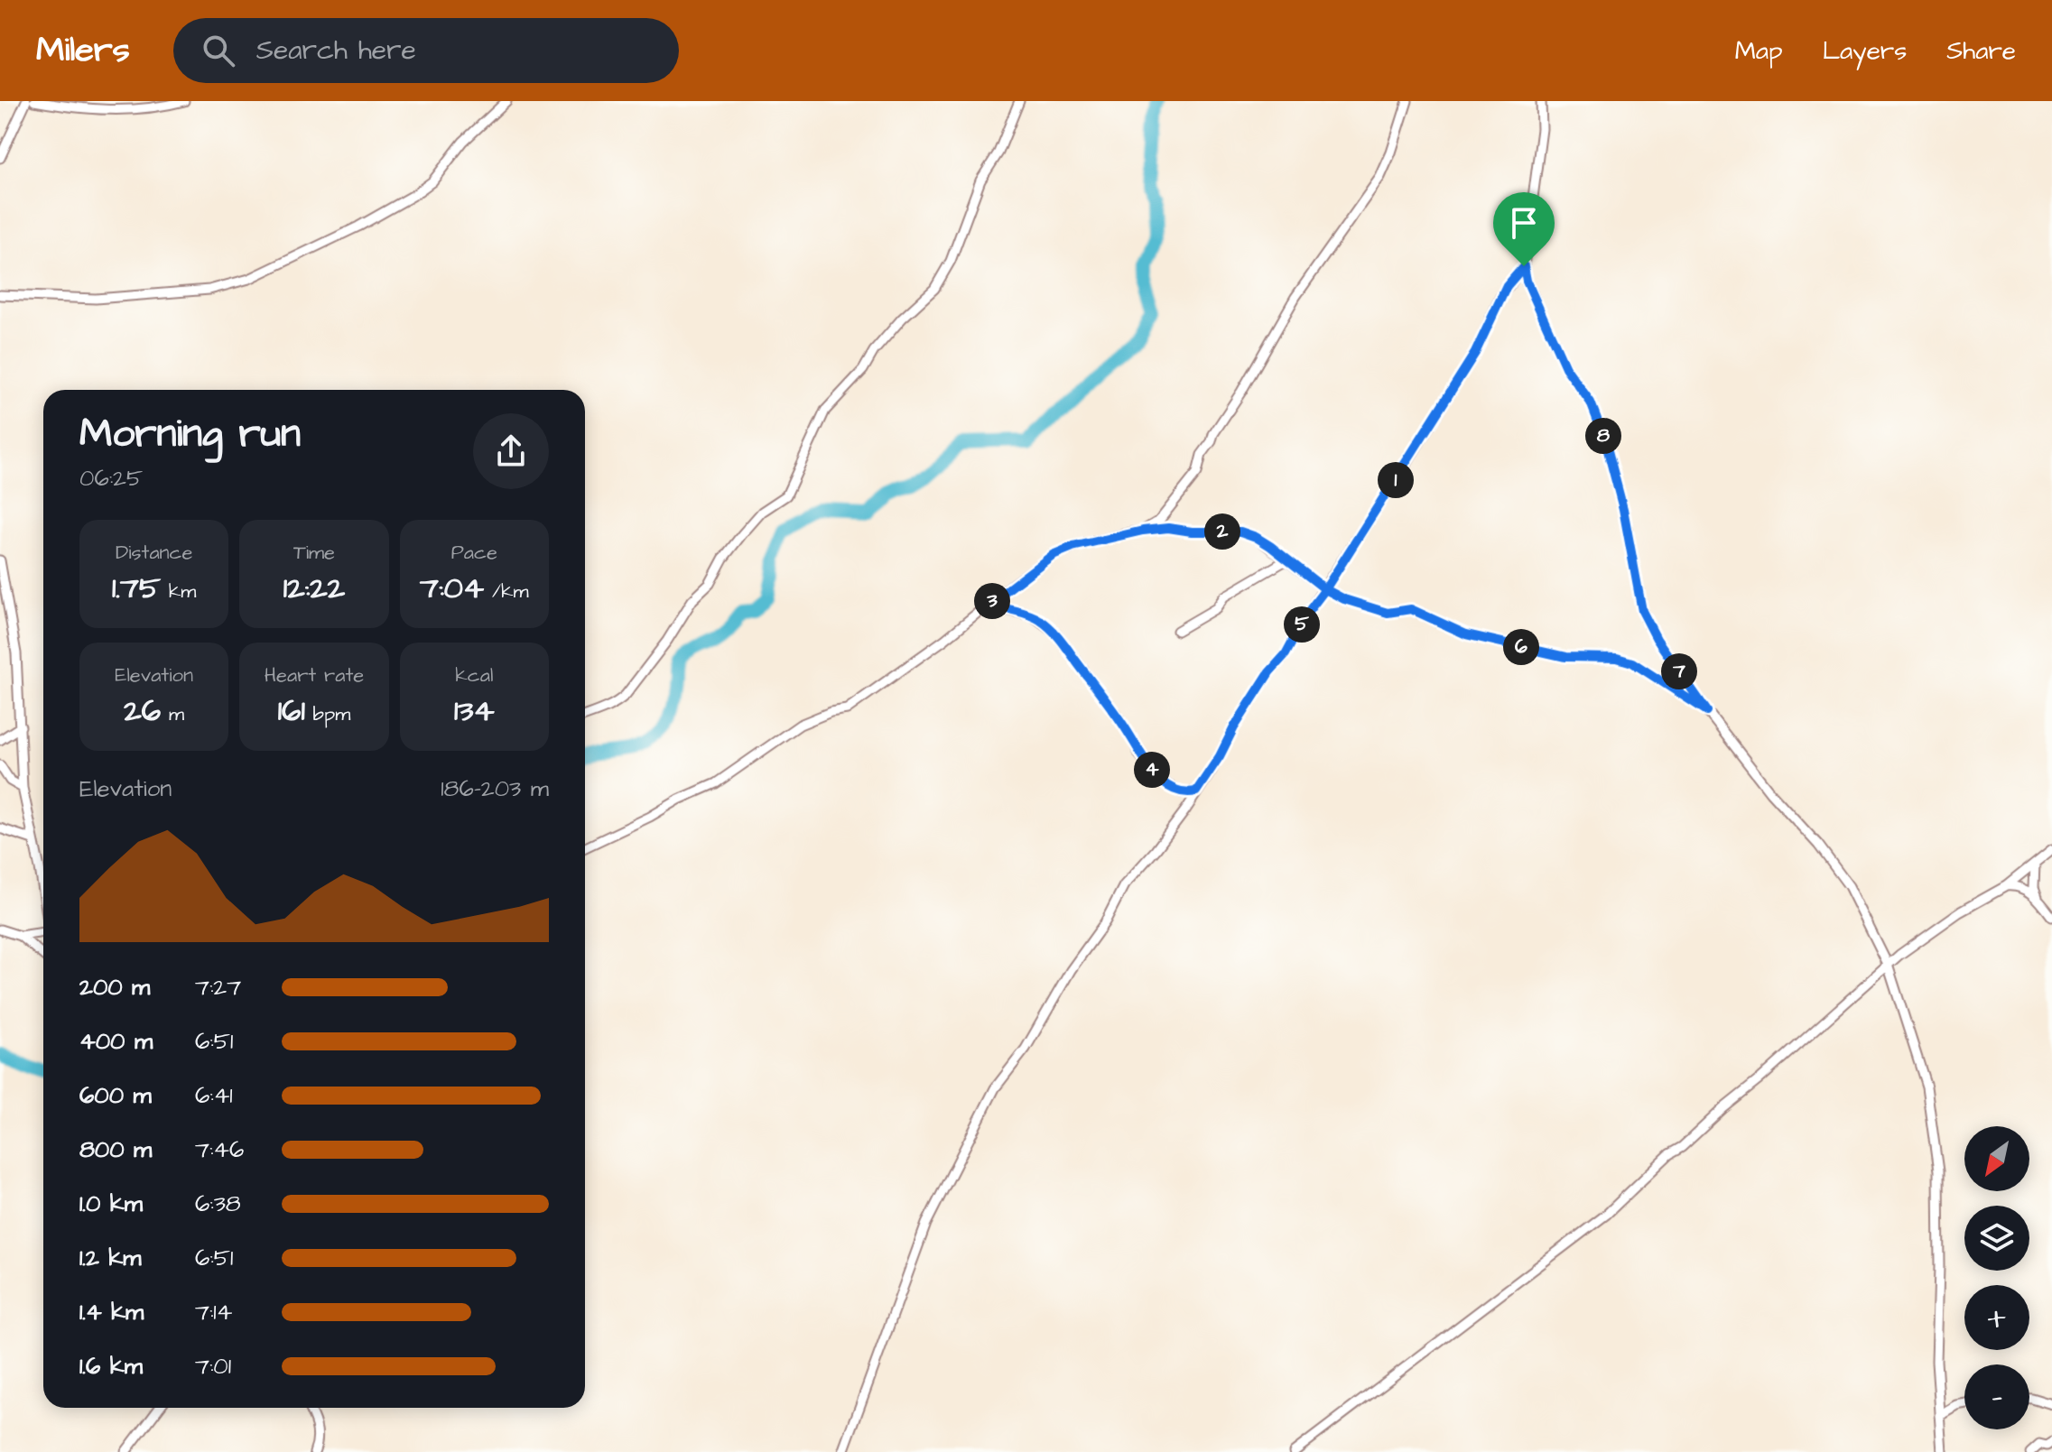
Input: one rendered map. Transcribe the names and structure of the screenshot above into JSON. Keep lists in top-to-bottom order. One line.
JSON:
{"north":"bottom left","page":{"header":"Milers","search":"Search here","nav":["Map","Layers","Share"],"heading":["Morning run","06:25"],"pins":["8","1","2","3","5","6","7","4"],"stats":[["Distance","1.75 km"],["Time","12:22"],["Pace","7:04 /km"],["Elevation","26 m"],["Heart rate","161 bpm"],["kcal","134"]],"chart":["Elevation","186–203 m"],"list":[{"name":"200 m","note":"7:27"},{"name":"400 m","note":"6:51"},{"name":"600 m","note":"6:41"},{"name":"800 m","note":"7:46"},{"name":"1.0 km","note":"6:38"},{"name":"1.2 km","note":"6:51"},{"name":"1.4 km","note":"7:14"},{"name":"1.6 km","note":"7:01"}],"map_buttons":["+","−"]}}
